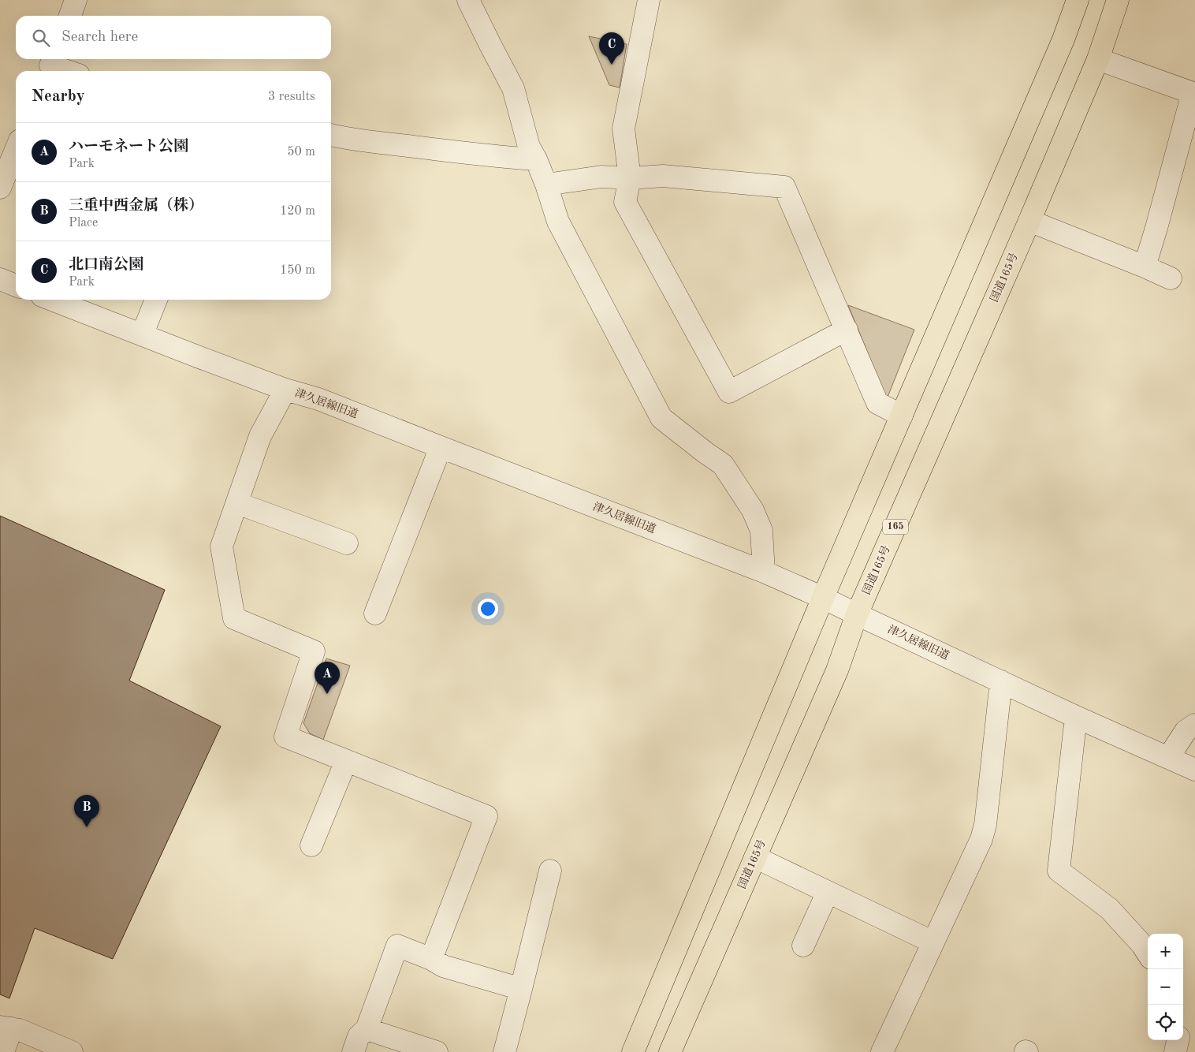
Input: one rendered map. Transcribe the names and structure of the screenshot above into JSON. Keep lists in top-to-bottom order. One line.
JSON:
{"streets":{"highway":["国道165号","165"],"street":["津久居線旧道"]},"crossings":[["国道165号","津久居線旧道"]],"page":{"search":"Search here","pins":["C","A","B"],"heading":["Nearby","3 results"],"list":[{"mark":"A","name":"ハーモネート公園","note":"Park","value":"50 m"},{"mark":"B","name":"三重中西金属（株）","note":"Place","value":"120 m"},{"mark":"C","name":"北口南公園","note":"Park","value":"150 m"}],"map_buttons":["+","−"]}}
